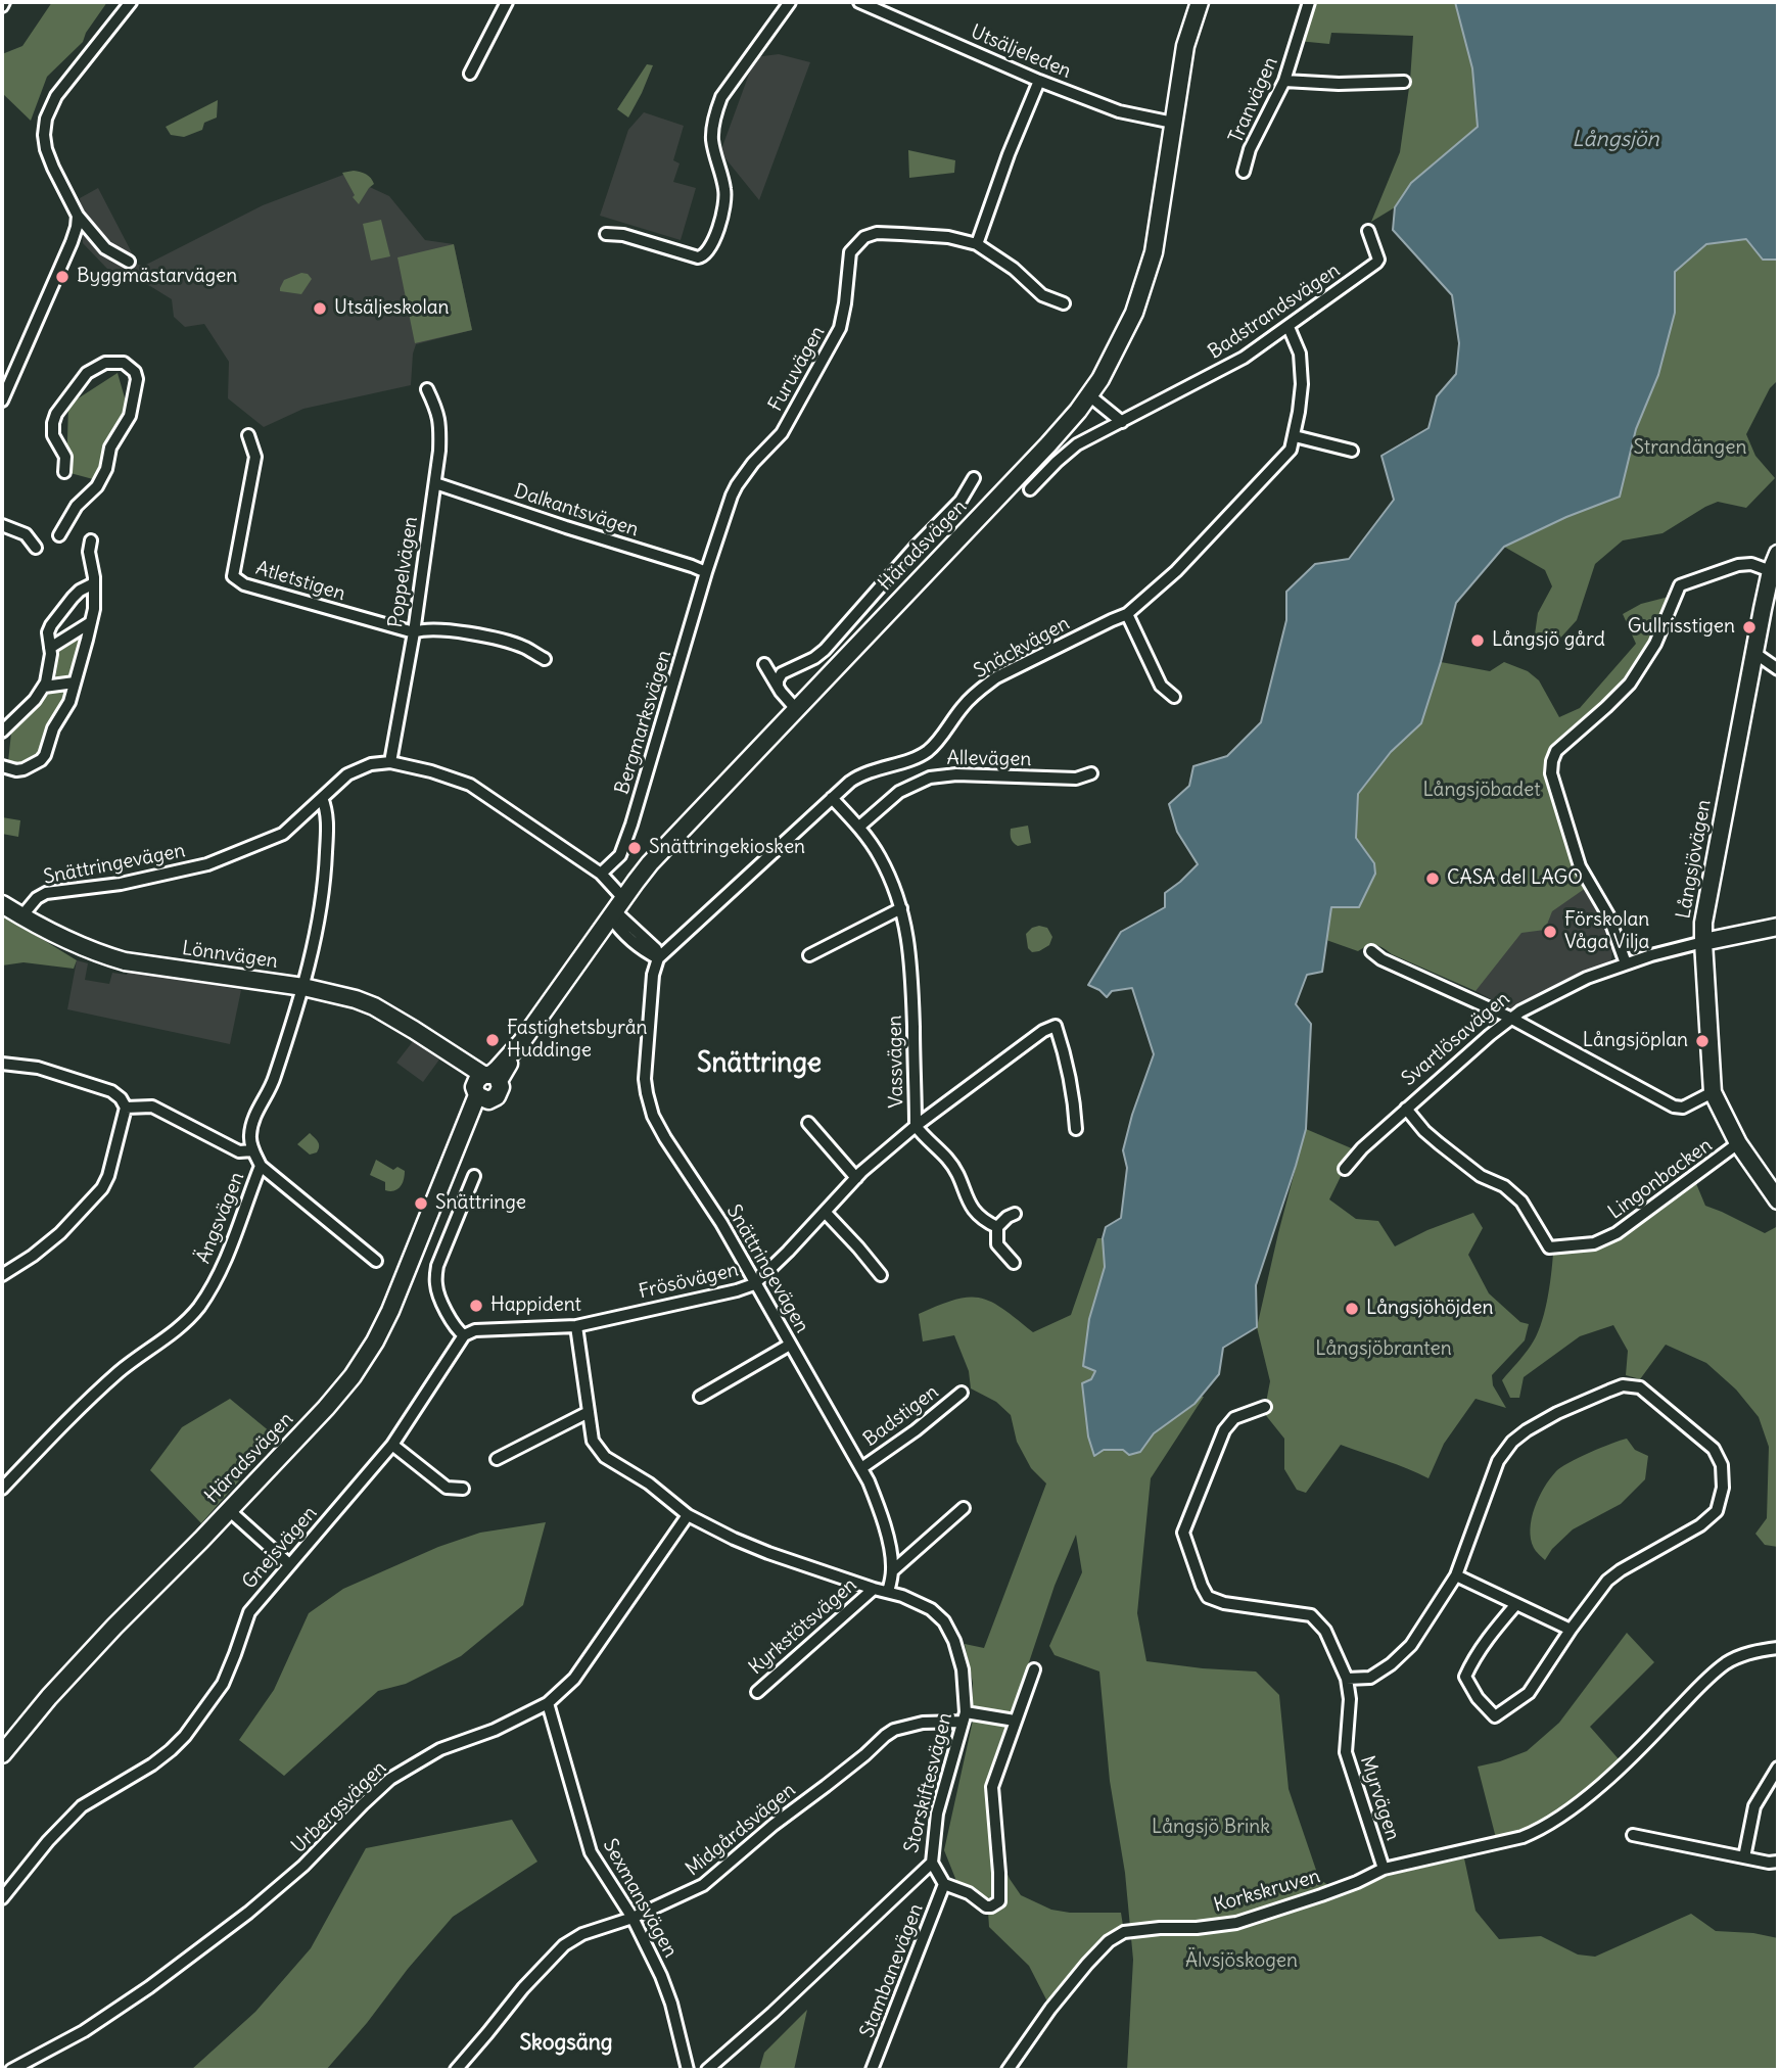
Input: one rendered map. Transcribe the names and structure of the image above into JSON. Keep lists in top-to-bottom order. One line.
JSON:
{"streets":{"street":["Utsäljeleden","Tranvägen","Badstrandsvägen","Furuvägen","Dalkantsvägen","Häradsvägen","Poppelvägen","Atletstigen","Snäckvägen","Bergmarksvägen","Allevägen","Långsjövägen","Snättringevägen","Lönnvägen","Svartlösavägen","Vassvägen","Lingonbacken","Ängsvägen","Frösövägen","Badstigen","Gnejsvägen","Kyrkstötsvägen","Storskiftesvägen","Myrvägen","Urbergsvägen","Midgårdsvägen","Korkskruven","Sexmansvägen","Stambanevägen"]},"crossings":[["Utsäljeleden","Häradsvägen"],["Badstrandsvägen","Snäckvägen"],["Furuvägen","Dalkantsvägen"],["Furuvägen","Bergmarksvägen"],["Dalkantsvägen","Poppelvägen"],["Dalkantsvägen","Bergmarksvägen"],["Häradsvägen","Snättringevägen"],["Häradsvägen","Lönnvägen"],["Poppelvägen","Atletstigen"],["Poppelvägen","Snättringevägen"],["Snäckvägen","Snättringevägen"],["Snäckvägen","Vassvägen"],["Bergmarksvägen","Snättringevägen"],["Allevägen","Vassvägen"],["Långsjövägen","Svartlösavägen"],["Långsjövägen","Lingonbacken"],["Snättringevägen","Lönnvägen"],["Snättringevägen","Ängsvägen"],["Snättringevägen","Frösövägen"],["Snättringevägen","Badstigen"],["Snättringevägen","Storskiftesvägen"],["Lönnvägen","Ängsvägen"],["Svartlösavägen","Lingonbacken"],["Vassvägen","Frösövägen"],["Frösövägen","Gnejsvägen"],["Kyrkstötsvägen","Storskiftesvägen"],["Storskiftesvägen","Urbergsvägen"],["Storskiftesvägen","Midgårdsvägen"],["Myrvägen","Korkskruven"],["Urbergsvägen","Sexmansvägen"],["Midgårdsvägen","Sexmansvägen"]],"districts":["Snättringe","Skogsäng"],"water":["Långsjön"],"parks":["Strandängen","Långsjöbadet","Långsjöbranten","Långsjö Brink","Älvsjöskogen"],"places":["Byggmästarvägen","Utsäljeskolan","Gullrisstigen","Långsjö gård","Snättringekiosken","CASA del LAGO","Förskolan Våga Vilja","Fastighetsbyrån Huddinge","Långsjöplan","Snättringe","Happident","Långsjöhöjden"]}
